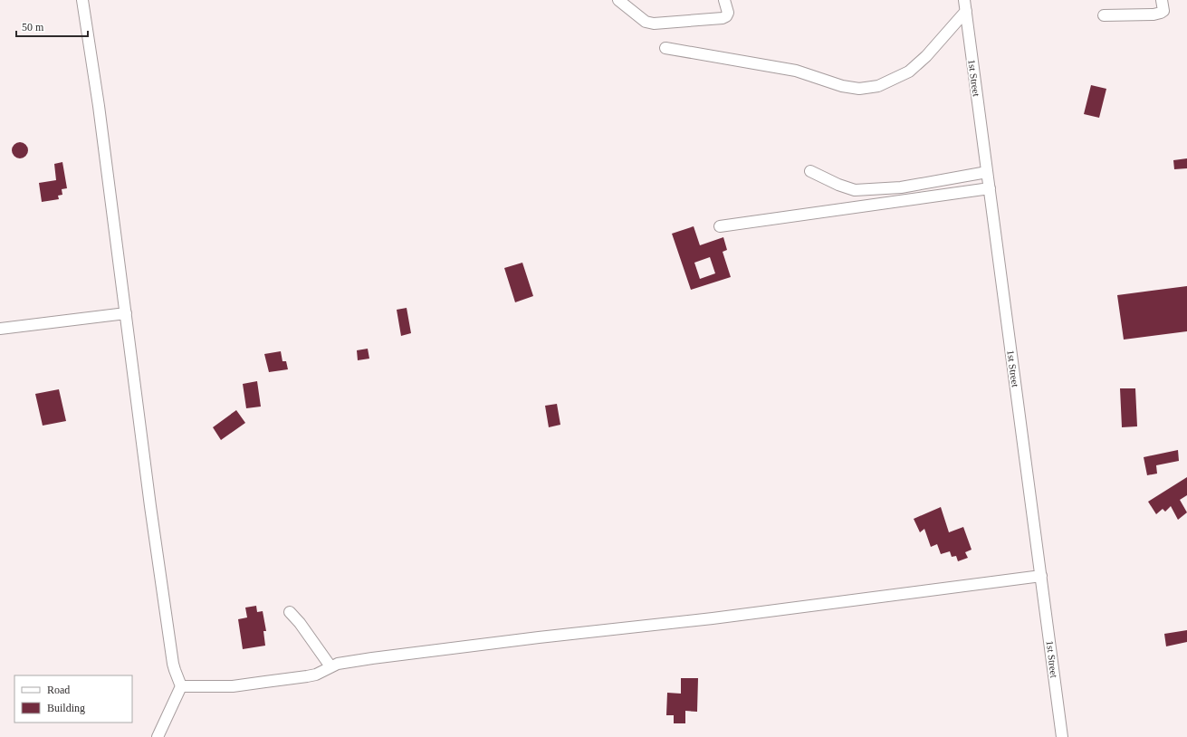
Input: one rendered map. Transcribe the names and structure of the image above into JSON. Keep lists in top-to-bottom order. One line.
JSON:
{"streets":{"street":["1st Street"]},"legend":["Road","Building"],"scale_bar":"50 m"}
